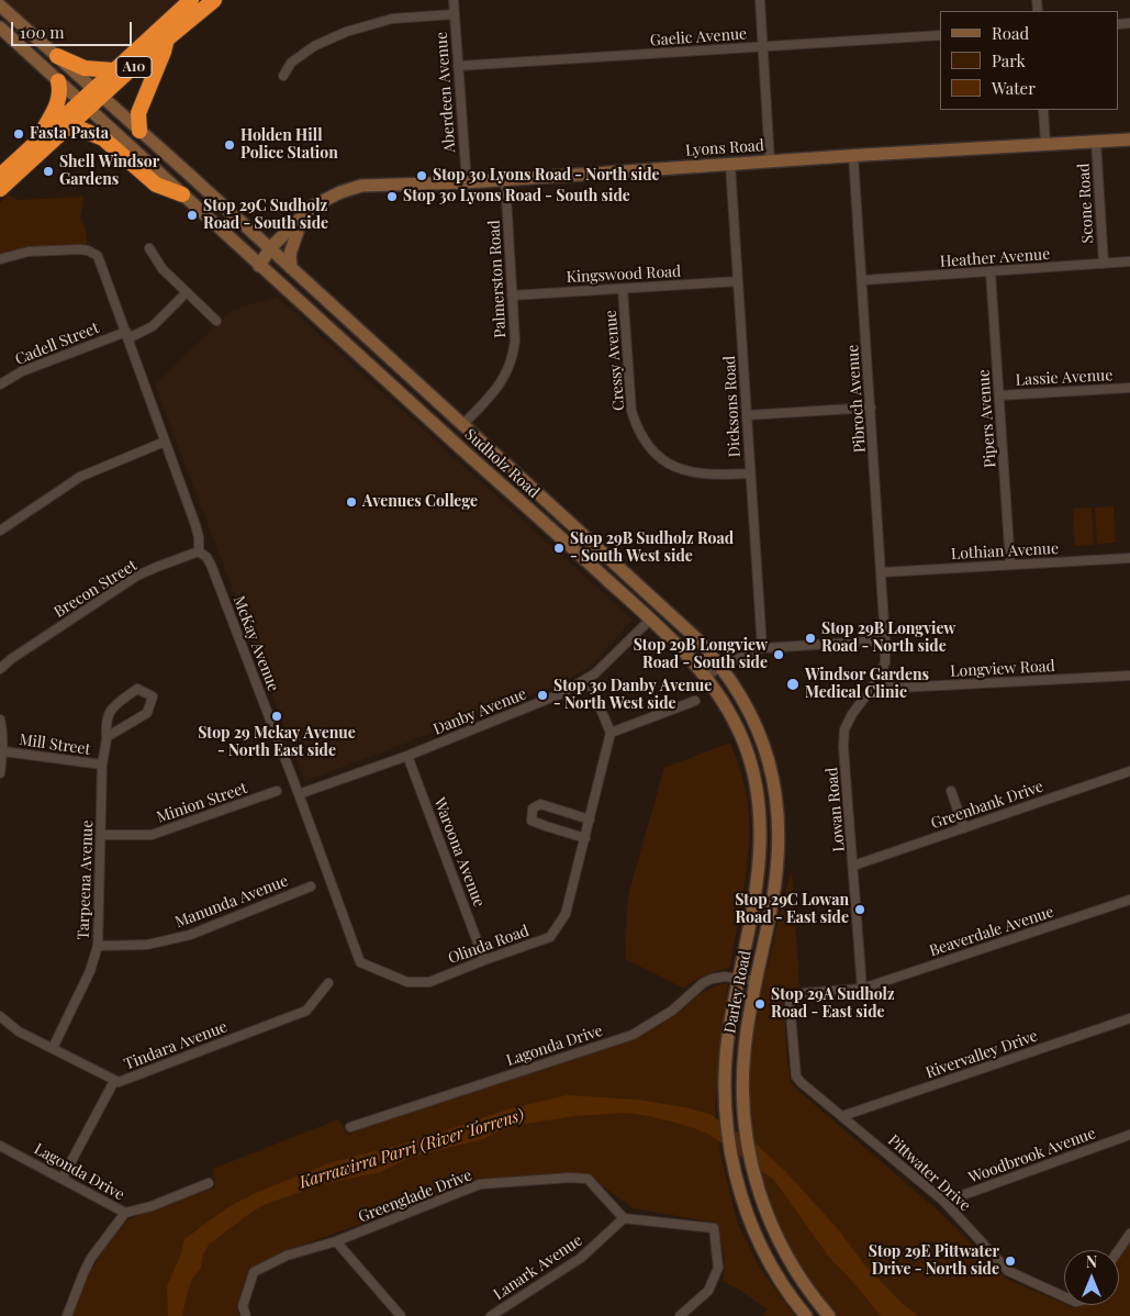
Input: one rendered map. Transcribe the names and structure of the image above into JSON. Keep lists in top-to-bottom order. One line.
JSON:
{"streets":{"highway":["A10"],"main road":["Lyons Road","Sudholz Road","Darley Road"],"street":["Gaelic Avenue","Aberdeen Avenue","Scone Road","Heather Avenue","Kingswood Road","Palmerston Road","Cadell Street","Cressy Avenue","Lassie Avenue","Pibroch Avenue","Dicksons Road","Pipers Avenue","Lothian Avenue","Brecon Street","McKay Avenue","Longview Road","Danby Avenue","Mill Street","Minion Street","Greenbank Drive","Lowan Road","Waroona Avenue","Tarpeena Avenue","Manunda Avenue","Beaverdale Avenue","Olinda Road","Tindara Avenue","Lagonda Drive","Rivervalley Drive","Woodbrook Avenue","Pittwater Drive","Greenglade Drive","Lanark Avenue"]},"crossings":[["Gaelic Avenue","Aberdeen Avenue"],["A10","Sudholz Road"],["Aberdeen Avenue","Lyons Road"],["Lyons Road","Scone Road"],["Lyons Road","Palmerston Road"],["Lyons Road","Pibroch Avenue"],["Lyons Road","Dicksons Road"],["Lyons Road","Sudholz Road"],["Scone Road","Heather Avenue"],["Heather Avenue","Pibroch Avenue"],["Heather Avenue","Pipers Avenue"],["Kingswood Road","Palmerston Road"],["Kingswood Road","Cressy Avenue"],["Kingswood Road","Dicksons Road"],["Palmerston Road","Sudholz Road"],["Cadell Street","McKay Avenue"],["Cressy Avenue","Dicksons Road"],["Lassie Avenue","Pipers Avenue"],["Pibroch Avenue","Lothian Avenue"],["Pibroch Avenue","Lowan Road"],["Pipers Avenue","Lothian Avenue"],["Sudholz Road","Danby Avenue"],["Sudholz Road","Darley Road"],["Brecon Street","McKay Avenue"],["McKay Avenue","Danby Avenue"],["McKay Avenue","Olinda Road"],["Longview Road","Lowan Road"],["Danby Avenue","Waroona Avenue"],["Mill Street","Tarpeena Avenue"],["Minion Street","Tarpeena Avenue"],["Greenbank Drive","Lowan Road"],["Lowan Road","Beaverdale Avenue"],["Waroona Avenue","Olinda Road"],["Tarpeena Avenue","Manunda Avenue"],["Tarpeena Avenue","Tindara Avenue"],["Beaverdale Avenue","Pittwater Drive"],["Darley Road","Lagonda Drive"],["Rivervalley Drive","Pittwater Drive"],["Woodbrook Avenue","Pittwater Drive"],["Greenglade Drive","Lanark Avenue"]],"water":["Karrawirra Parri (River Torrens)"],"places":["Fasta Pasta","Holden Hill Police Station","Shell Windsor Gardens","Stop 30 Lyons Road - North side","Stop 30 Lyons Road - South side","Stop 29C Sudholz Road - South side","Avenues College","Stop 29B Sudholz Road - South West side","Stop 29B Longview Road - North side","Stop 29B Longview Road - South side","Windsor Gardens Medical Clinic","Stop 30 Danby Avenue - North West side","Stop 29 Mckay Avenue - North East side","Stop 29C Lowan Road - East side","Stop 29A Sudholz Road - East side","Stop 29E Pittwater Drive - North side"],"legend":["Road","Park","Water"],"scale_bar":"100 m","north":"top"}
